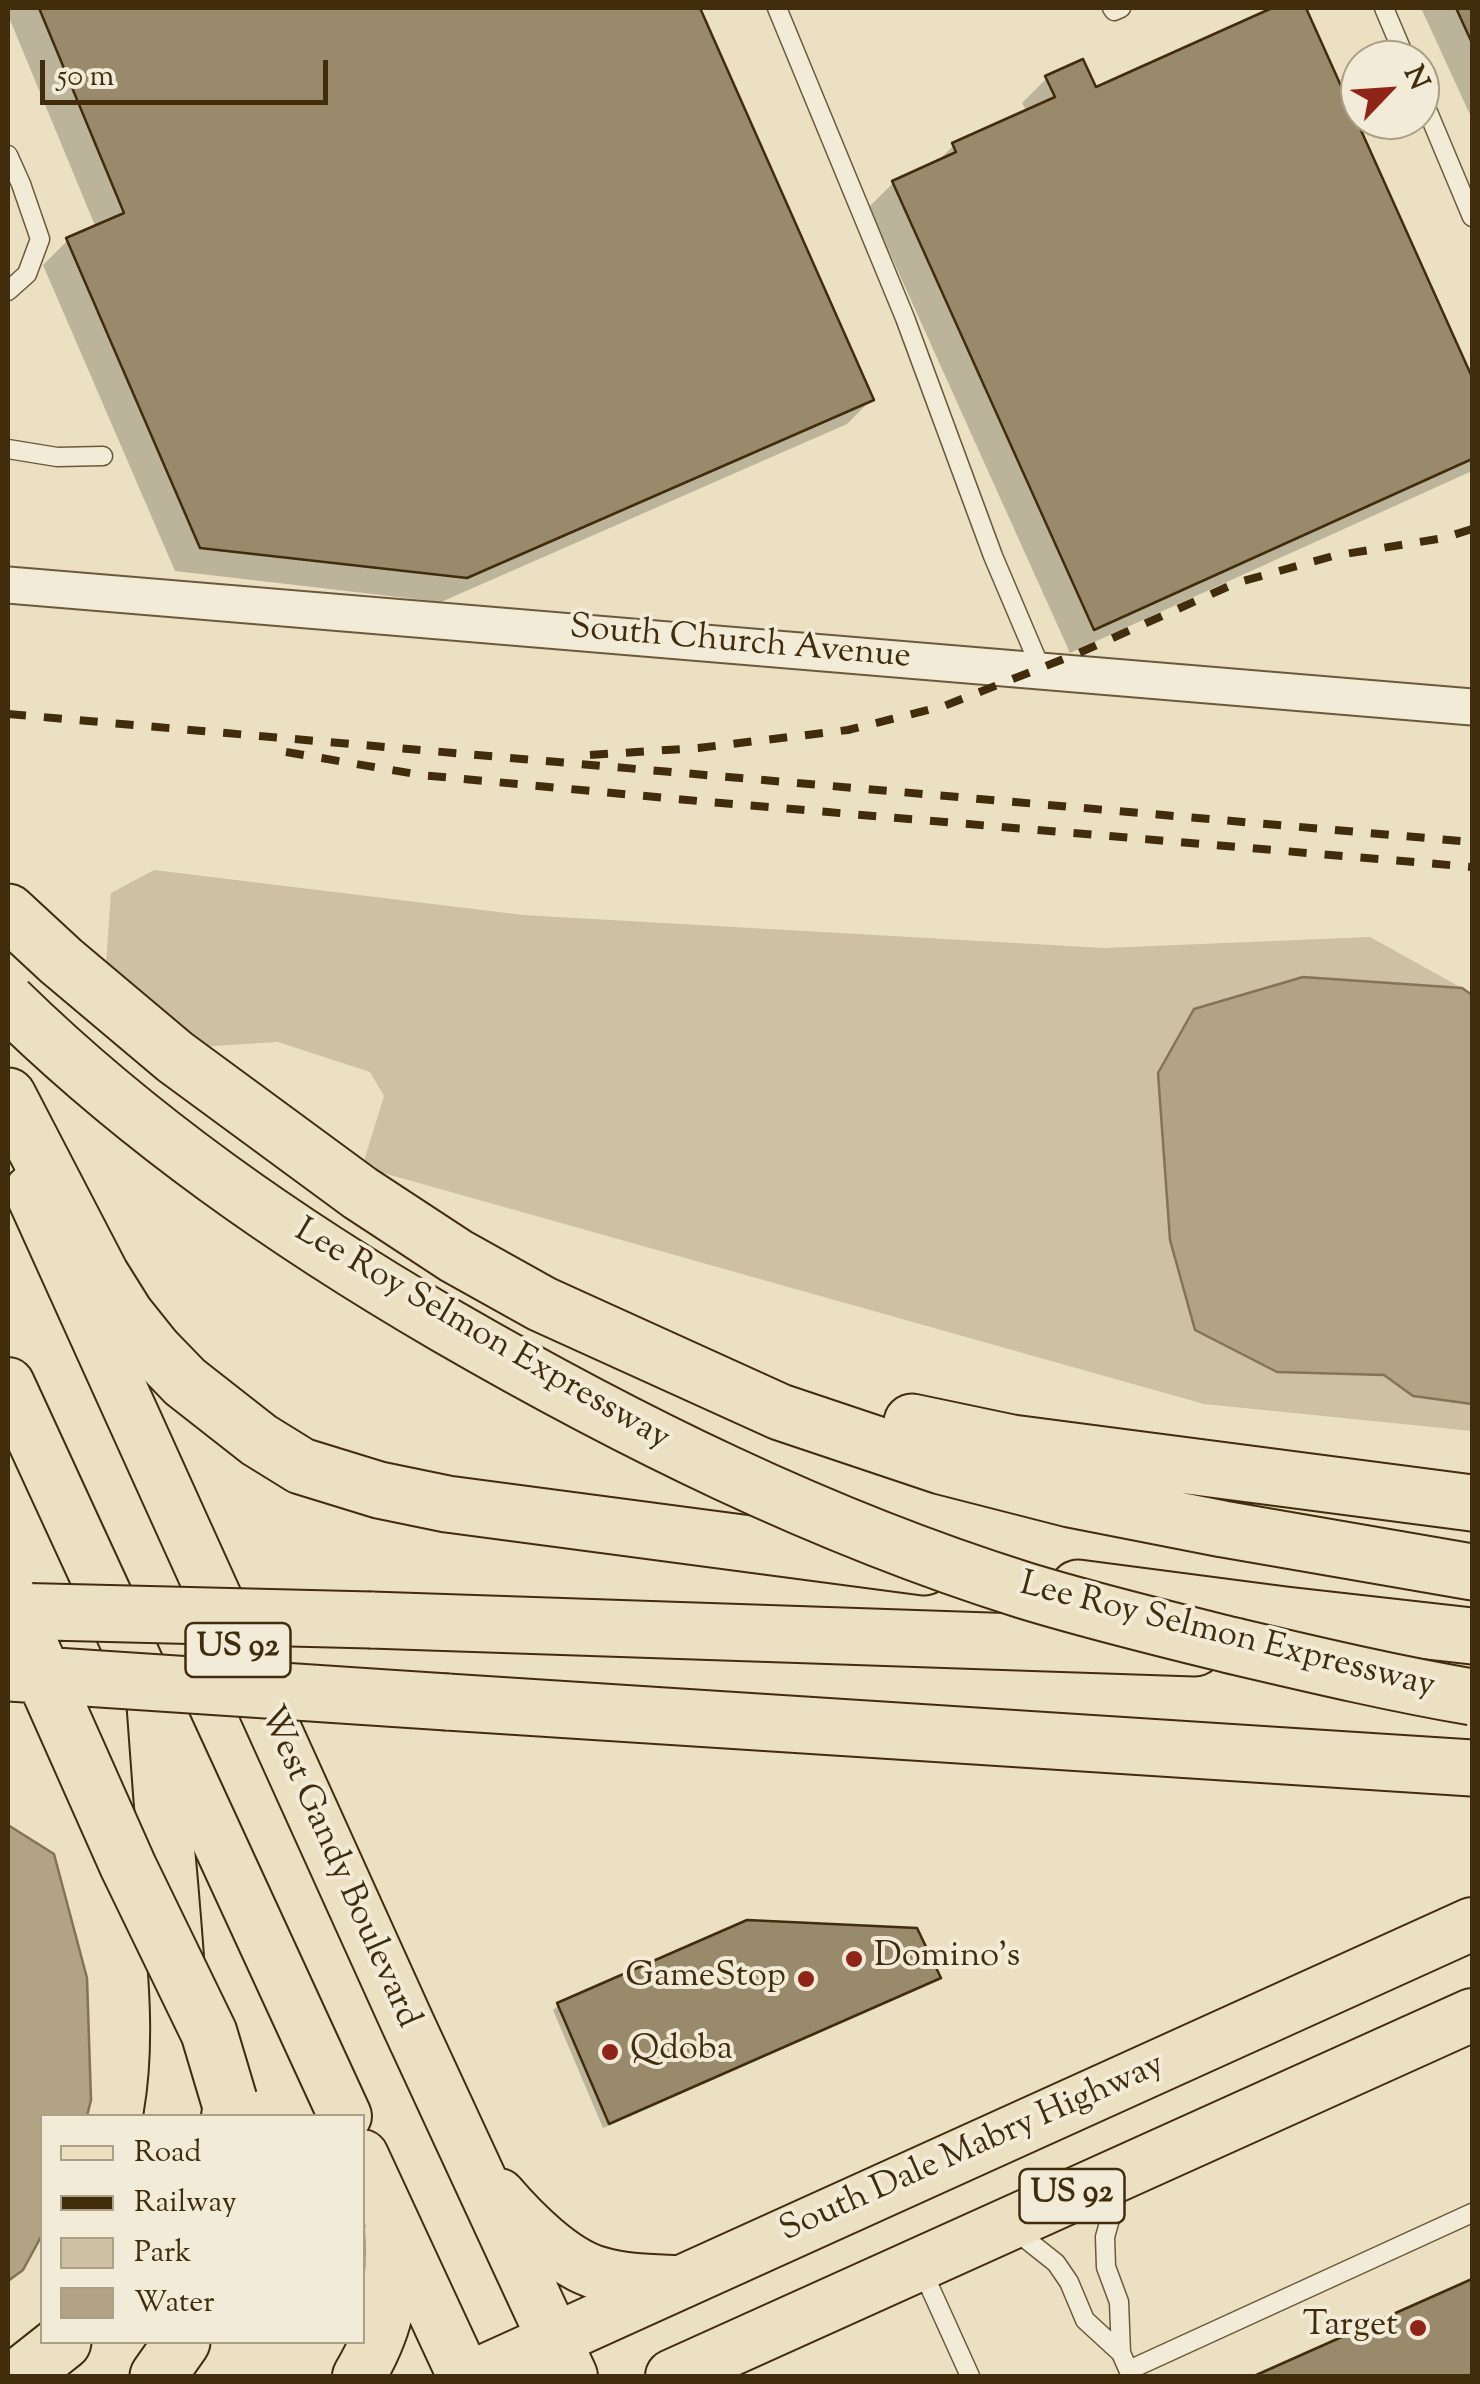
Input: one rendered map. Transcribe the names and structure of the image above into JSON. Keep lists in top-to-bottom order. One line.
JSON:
{"streets":{"highway":["Lee Roy Selmon Expressway"],"main road":["US 92","West Gandy Boulevard","South Dale Mabry Highway"],"street":["South Church Avenue"]},"crossings":[["US 92","West Gandy Boulevard"],["US 92","South Dale Mabry Highway"],["West Gandy Boulevard","South Dale Mabry Highway"]],"places":["Domino's","GameStop","Qdoba","Target"],"legend":["Road","Railway","Park","Water"],"scale_bar":"50 m","north":"top right"}
